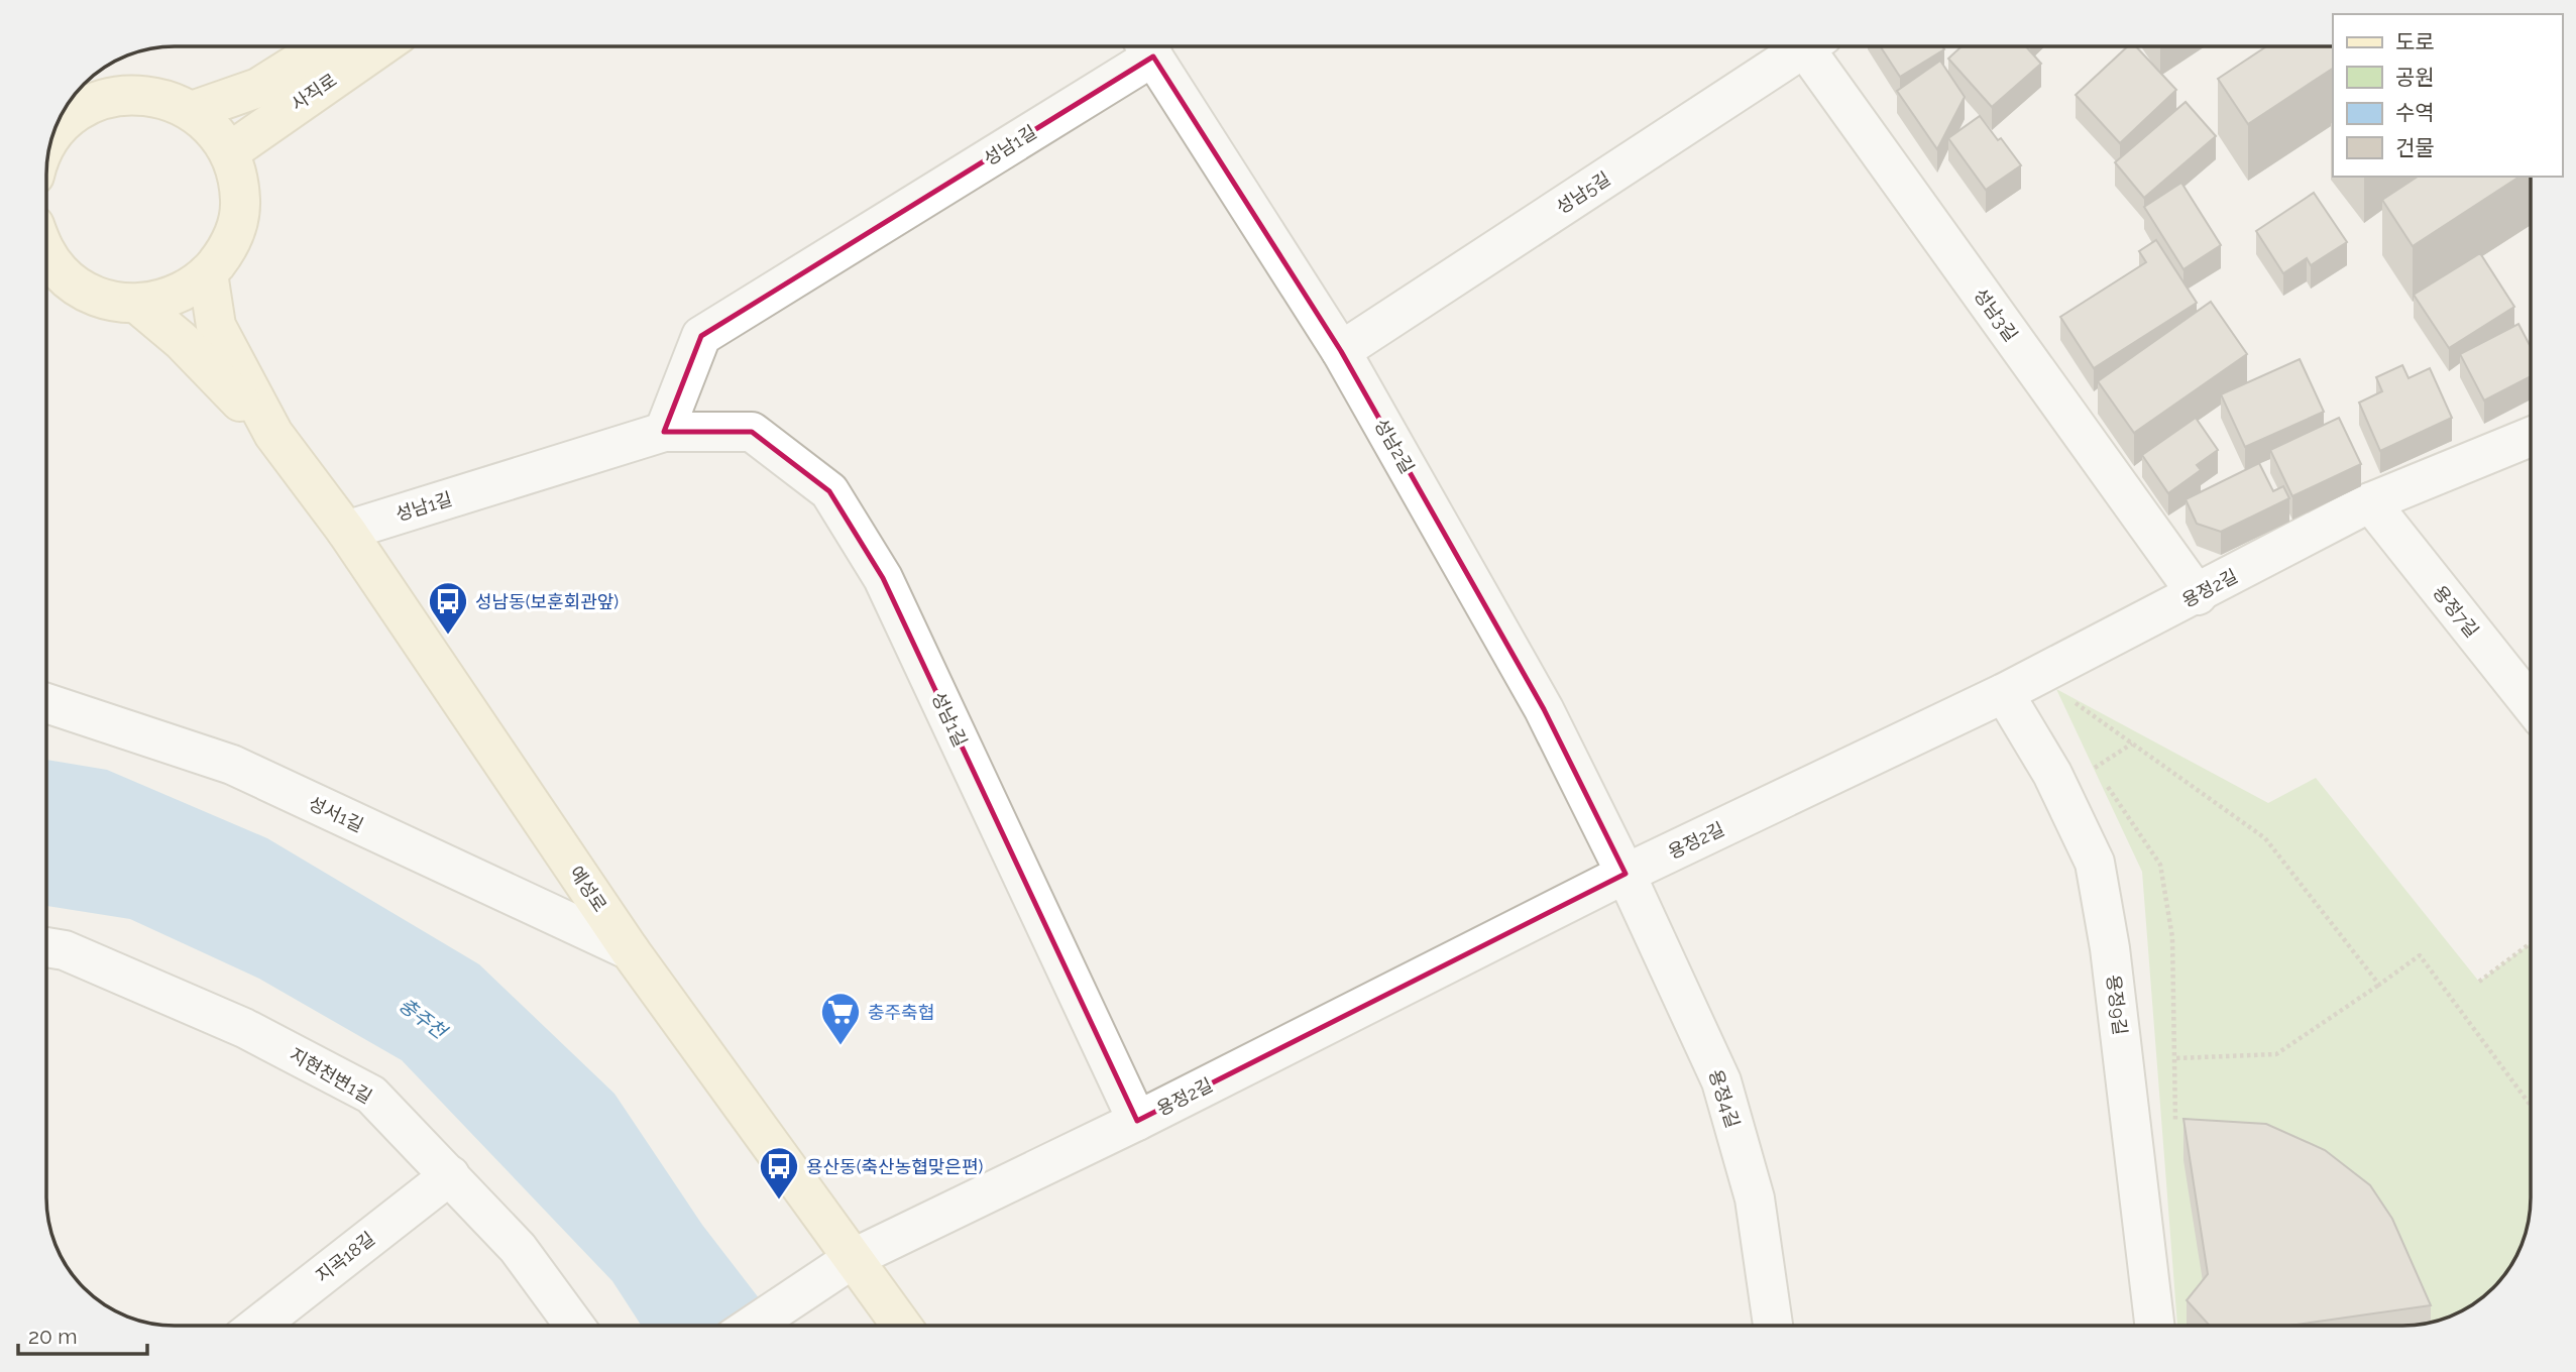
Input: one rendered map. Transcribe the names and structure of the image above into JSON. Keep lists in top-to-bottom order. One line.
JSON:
{"streets":{"main road":["사직로","예성로"],"street":["성남1길","성남5길","성남3길","성남2길","용정2길","용정7길","성서1길","용정9길","지현천변1길","용정4길","지곡18길"]},"crossings":[["성남1길","용정2길"],["성남1길","예성로"],["성남5길","성남2길"],["성남3길","용정2길"],["성남2길","용정2길"],["성남2길","용정4길"],["용정2길","용정7길"],["용정2길","예성로"],["용정2길","용정9길"],["용정2길","용정4길"],["성서1길","예성로"],["지현천변1길","지곡18길"]],"water":["충주천"],"places":{"bus stop":["성남동(보훈회관앞)","용산동(축산농협맞은편)"],"supermarket":["충주축협"]},"legend":["도로","공원","수역","건물"],"scale_bar":"20 m"}
